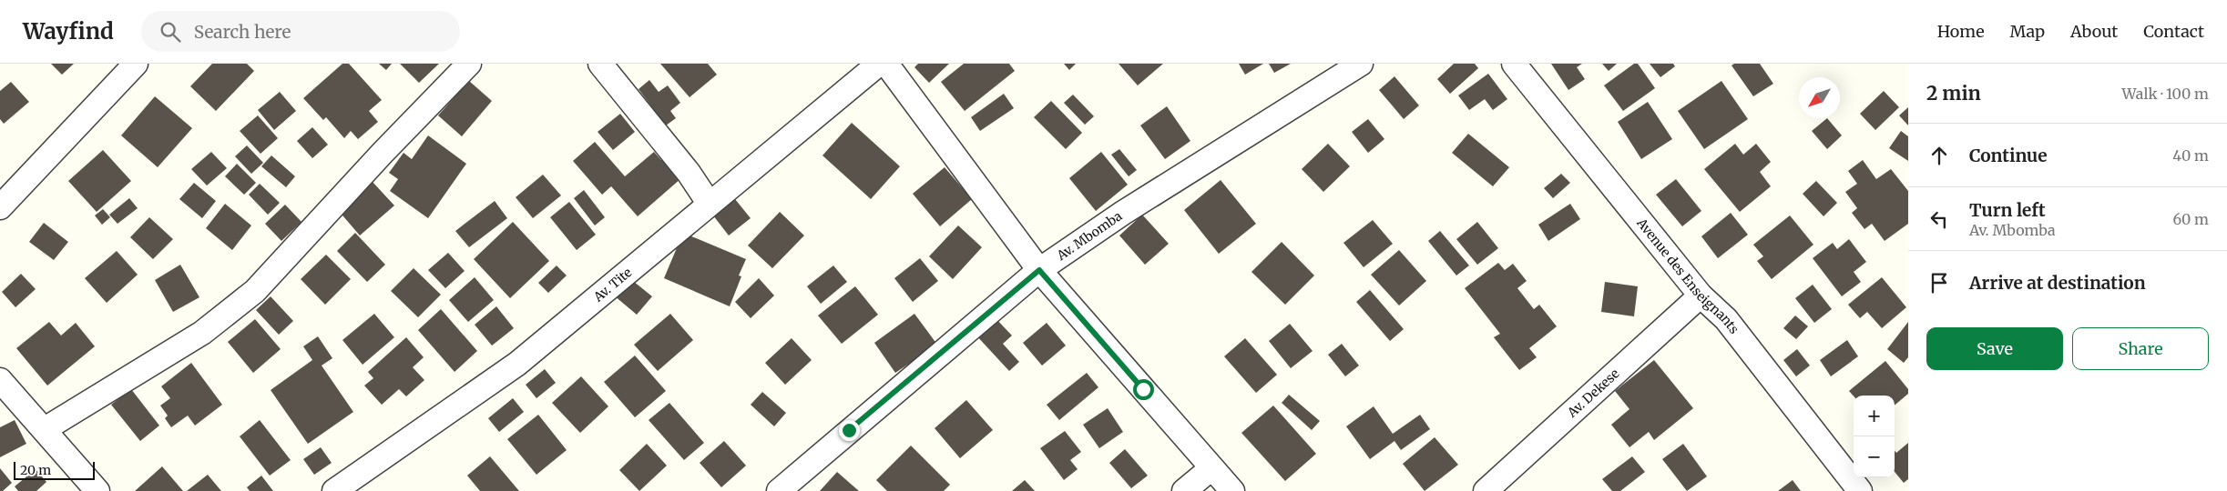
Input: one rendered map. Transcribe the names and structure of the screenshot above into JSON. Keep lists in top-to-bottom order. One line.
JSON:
{"streets":{"street":["Av. Mbomba","Avenue des Enseignants","Av. Tite","Av. Dekese"]},"crossings":[["Avenue des Enseignants","Av. Dekese"]],"scale_bar":"20 m","north":"bottom left","page":{"header":"Wayfind","search":"Search here","nav":["Home","Map","About","Contact"],"heading":["2 min","Walk · 100 m"],"list":[["Continue","40 m"],["Turn left","Av. Mbomba","60 m"],"Arrive at destination"],"buttons":["Save","Share"],"map_buttons":["+","−"],"scale":"20 m"}}
